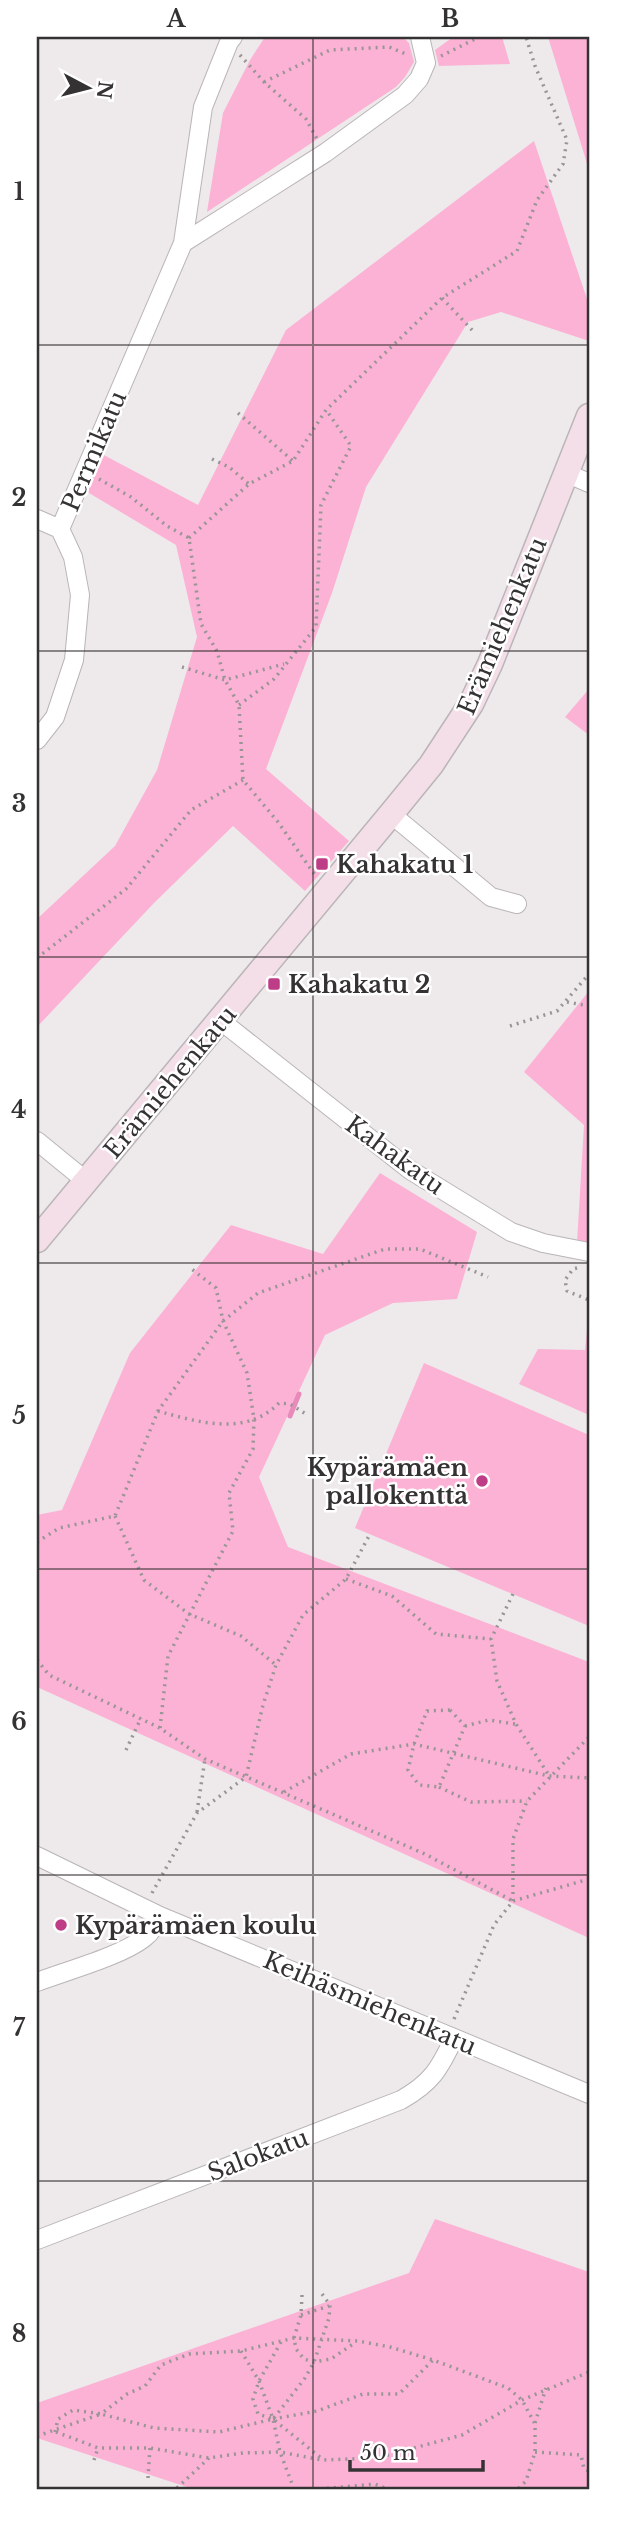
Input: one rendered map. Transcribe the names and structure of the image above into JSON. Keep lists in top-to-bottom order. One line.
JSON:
{"streets":{"street":["Permikatu","Erämiehenkatu","Kahakatu","Keihäsmiehenkatu","Salokatu"]},"crossings":[["Erämiehenkatu","Kahakatu"],["Keihäsmiehenkatu","Salokatu"]],"places":{"transit":["Kahakatu 1","Kahakatu 2"],"other":["Kypärämäen pallokenttä","Kypärämäen koulu"]},"scale_bar":"50 m","north":"right","grid":{"columns":["A","B"],"rows":["1","2","3","4","5","6","7","8"]}}
